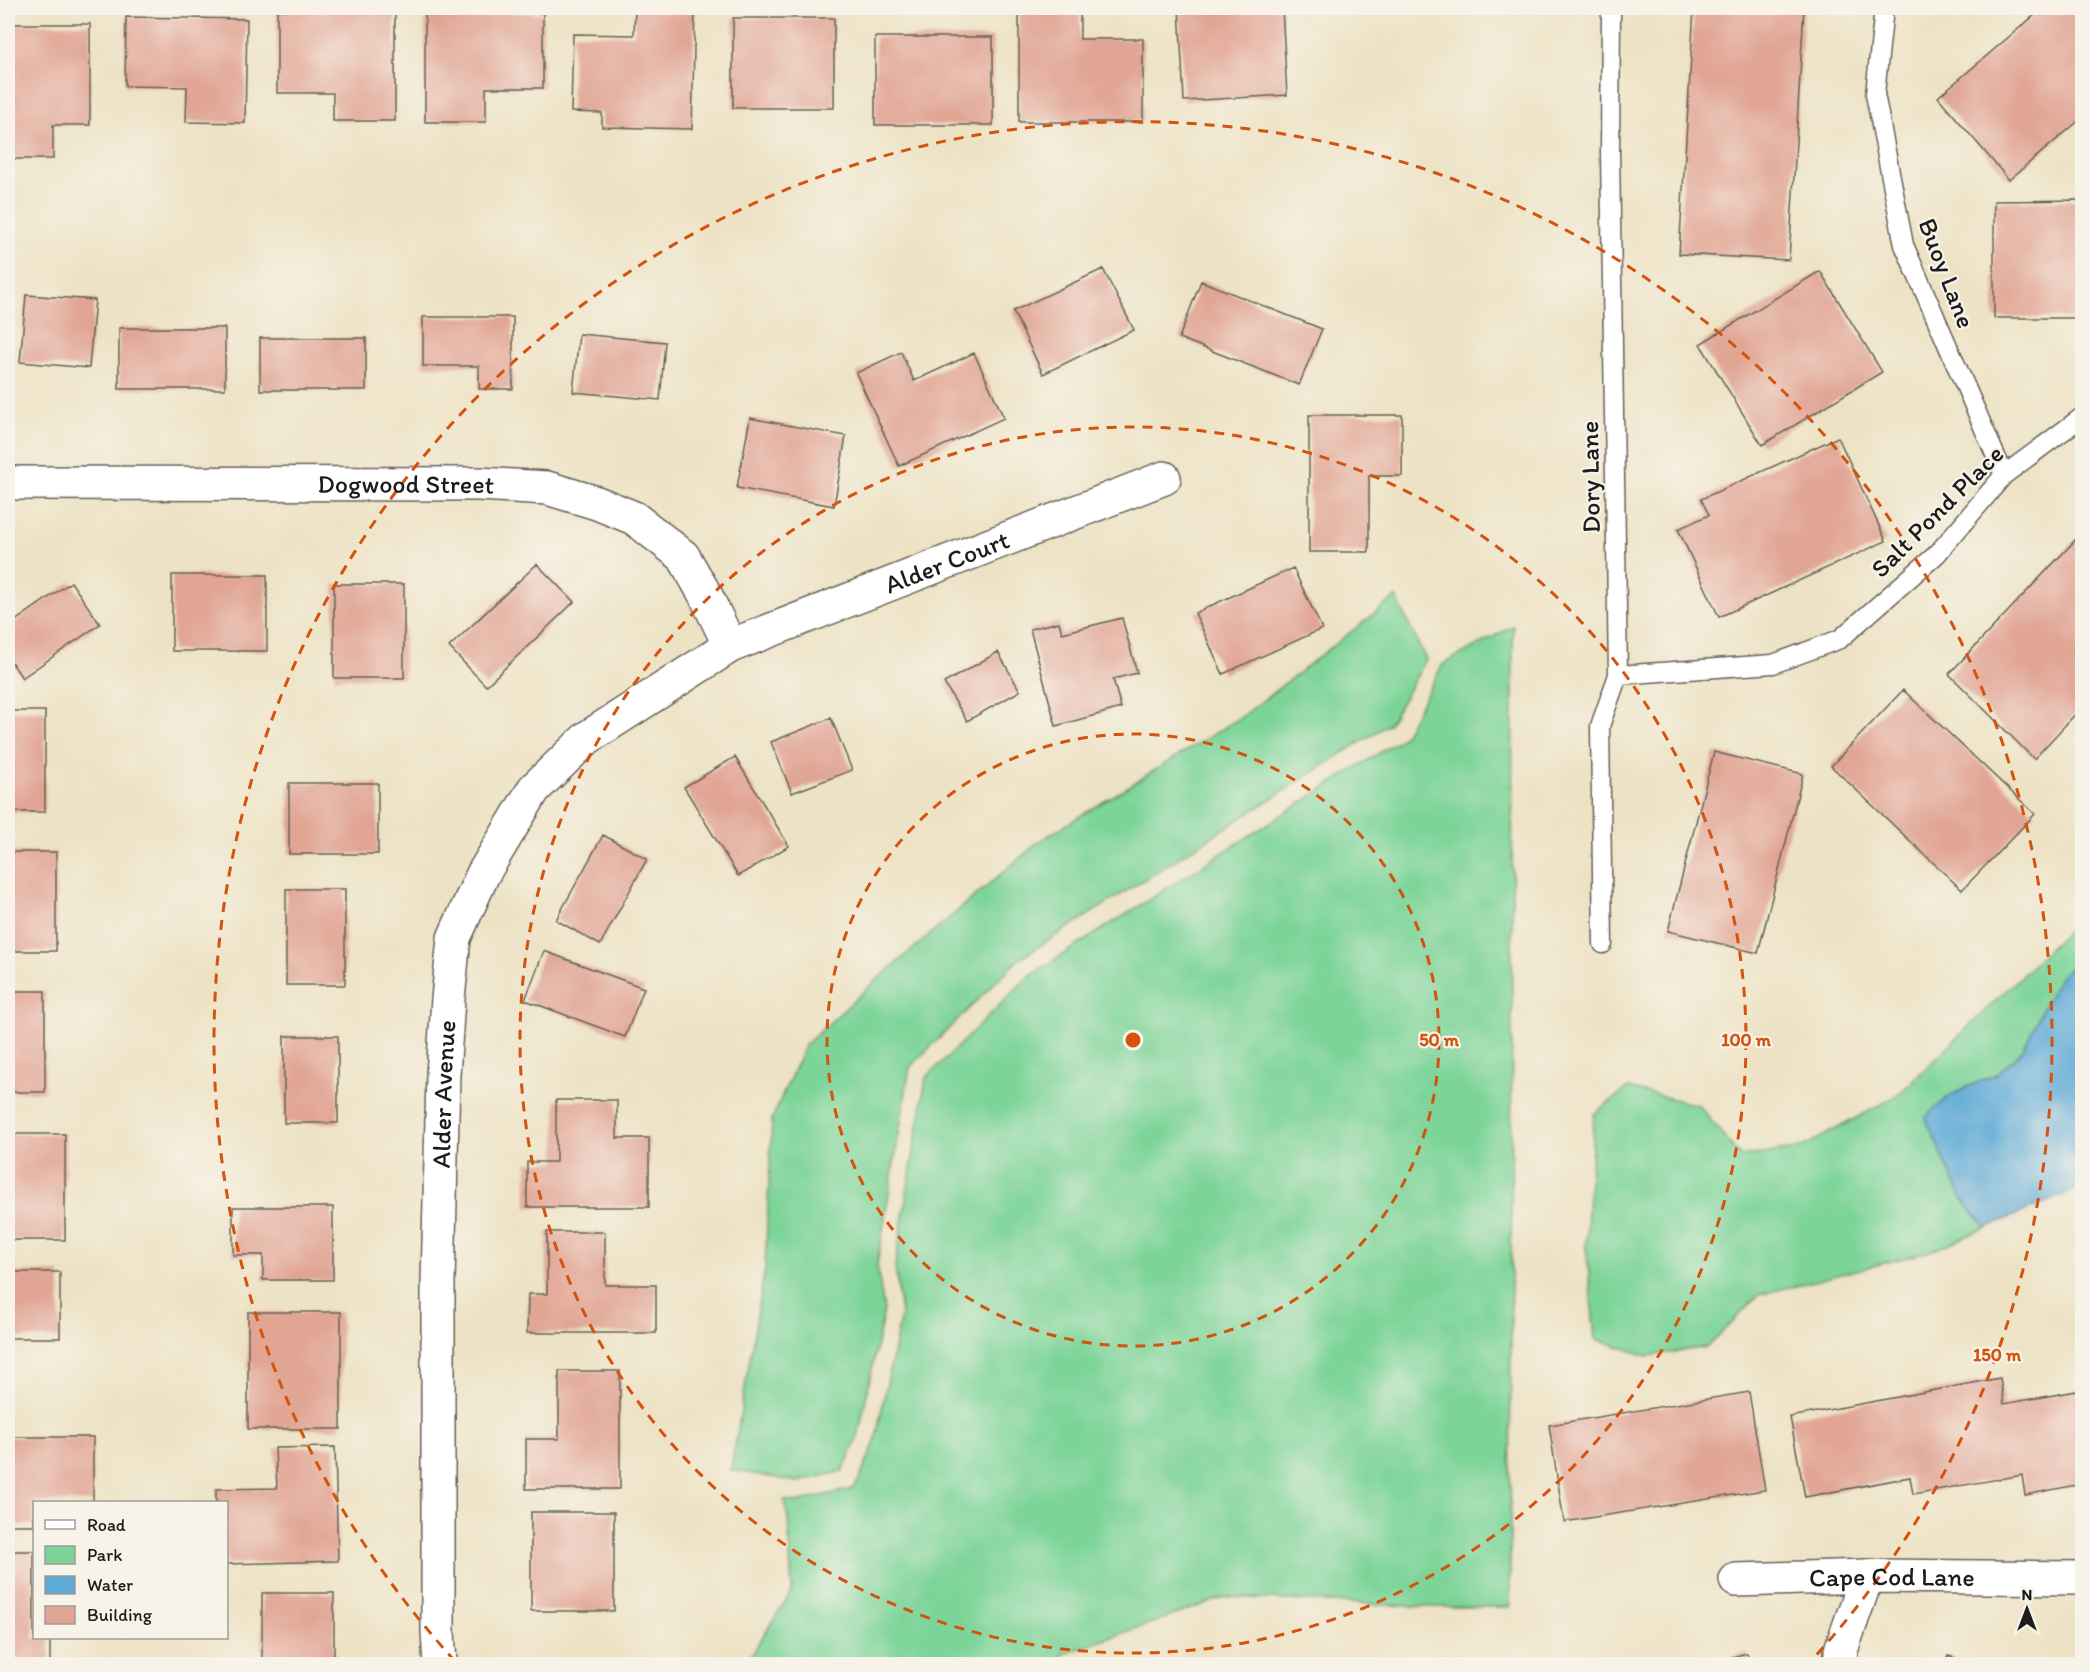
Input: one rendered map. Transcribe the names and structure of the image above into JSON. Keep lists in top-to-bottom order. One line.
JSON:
{"streets":{"street":["Dogwood Street","Alder Court","Alder Avenue","Cape Cod Lane"],"lane":["Buoy Lane","Dory Lane","Salt Pond Place"]},"crossings":[["Buoy Lane","Salt Pond Place"],["Dory Lane","Salt Pond Place"],["Dogwood Street","Alder Court"],["Dogwood Street","Alder Avenue"],["Alder Court","Alder Avenue"]],"legend":["Road","Park","Water","Building"],"north":"top","rings":["50 m","100 m","150 m"]}
